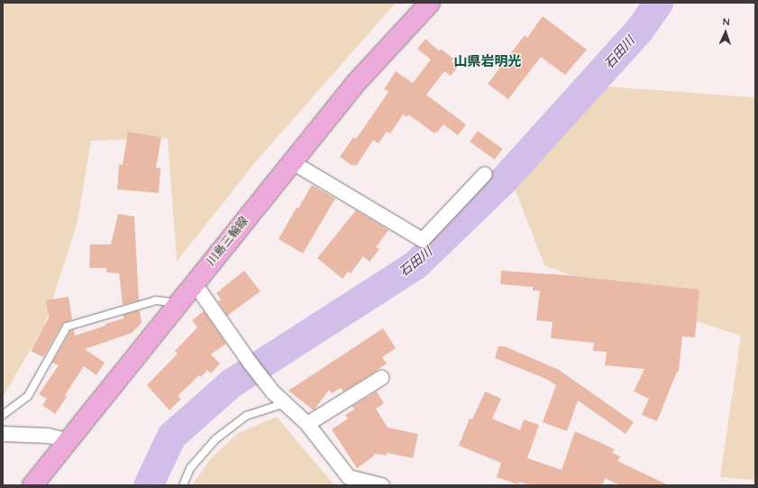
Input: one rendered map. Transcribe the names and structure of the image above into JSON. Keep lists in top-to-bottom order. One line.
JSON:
{"streets":{"main road":["川島三輪線"]},"districts":["山県岩明光"],"water":["石田川"],"north":"top"}
